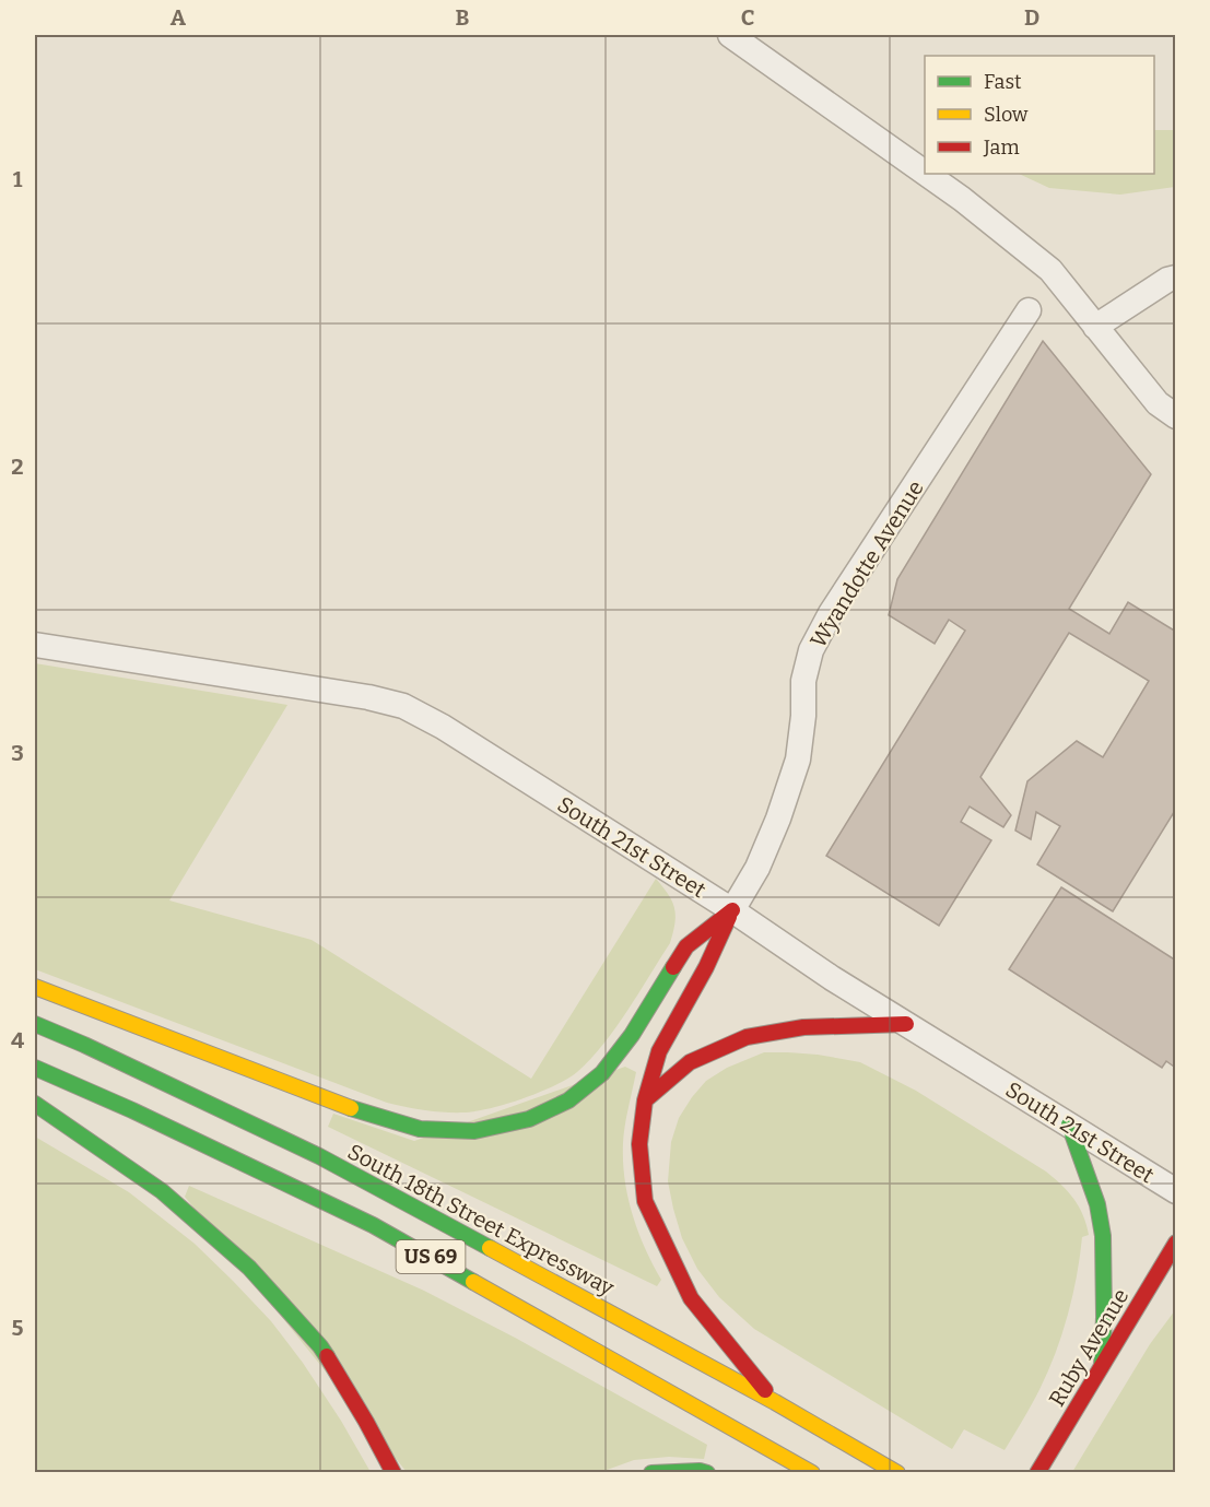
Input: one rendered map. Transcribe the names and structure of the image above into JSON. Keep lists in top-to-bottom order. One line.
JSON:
{"streets":{"main road":["South 18th Street Expressway","US 69","Ruby Avenue"],"street":["Wyandotte Avenue","South 21st Street"]},"crossings":[["Wyandotte Avenue","South 21st Street"]],"legend":["Fast","Slow","Jam"],"grid":{"columns":["A","B","C","D"],"rows":["1","2","3","4","5"]}}
